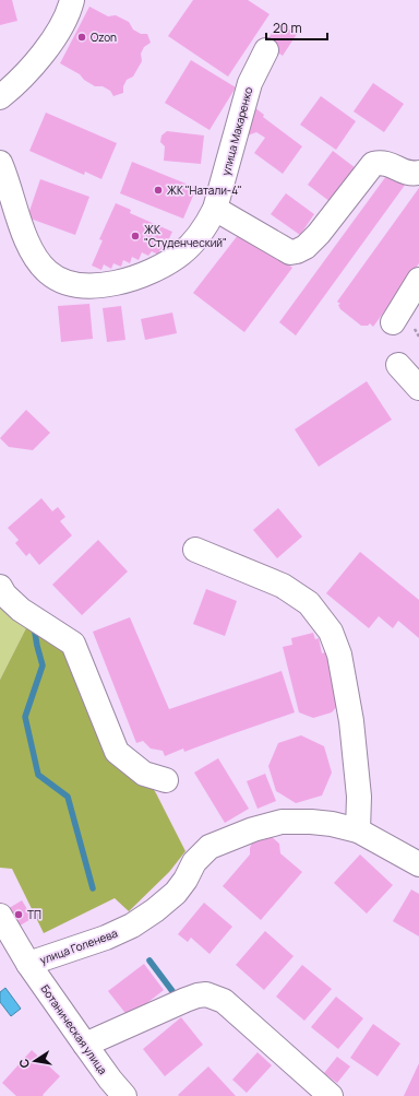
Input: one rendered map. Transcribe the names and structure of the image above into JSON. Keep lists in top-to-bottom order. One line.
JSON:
{"streets":{"street":["улица Макаренко","улица Голенева","Ботаническая улица"]},"crossings":[["улица Голенева","Ботаническая улица"]],"places":["Ozon","ЖК \"Натали-4\"","ЖК \"Студенческий\"","ТП"],"scale_bar":"20 m","north":"left"}
